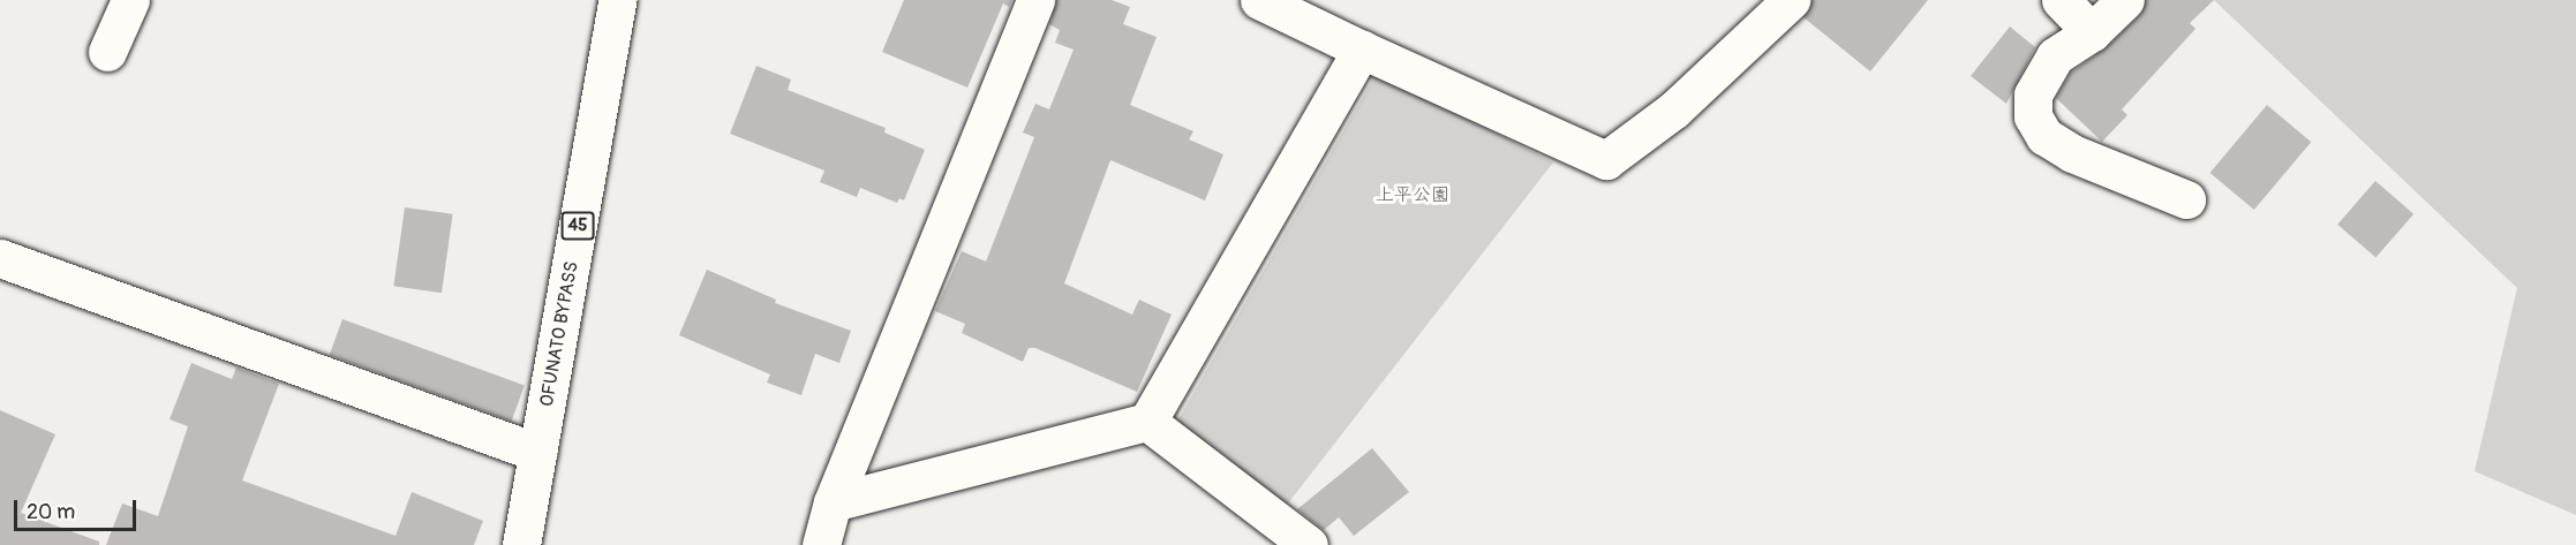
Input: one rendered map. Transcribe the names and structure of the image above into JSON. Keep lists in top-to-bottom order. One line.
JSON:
{"streets":{"main road":["45","OFUNATO BYPASS"]},"parks":["上平公園"],"scale_bar":"20 m"}
